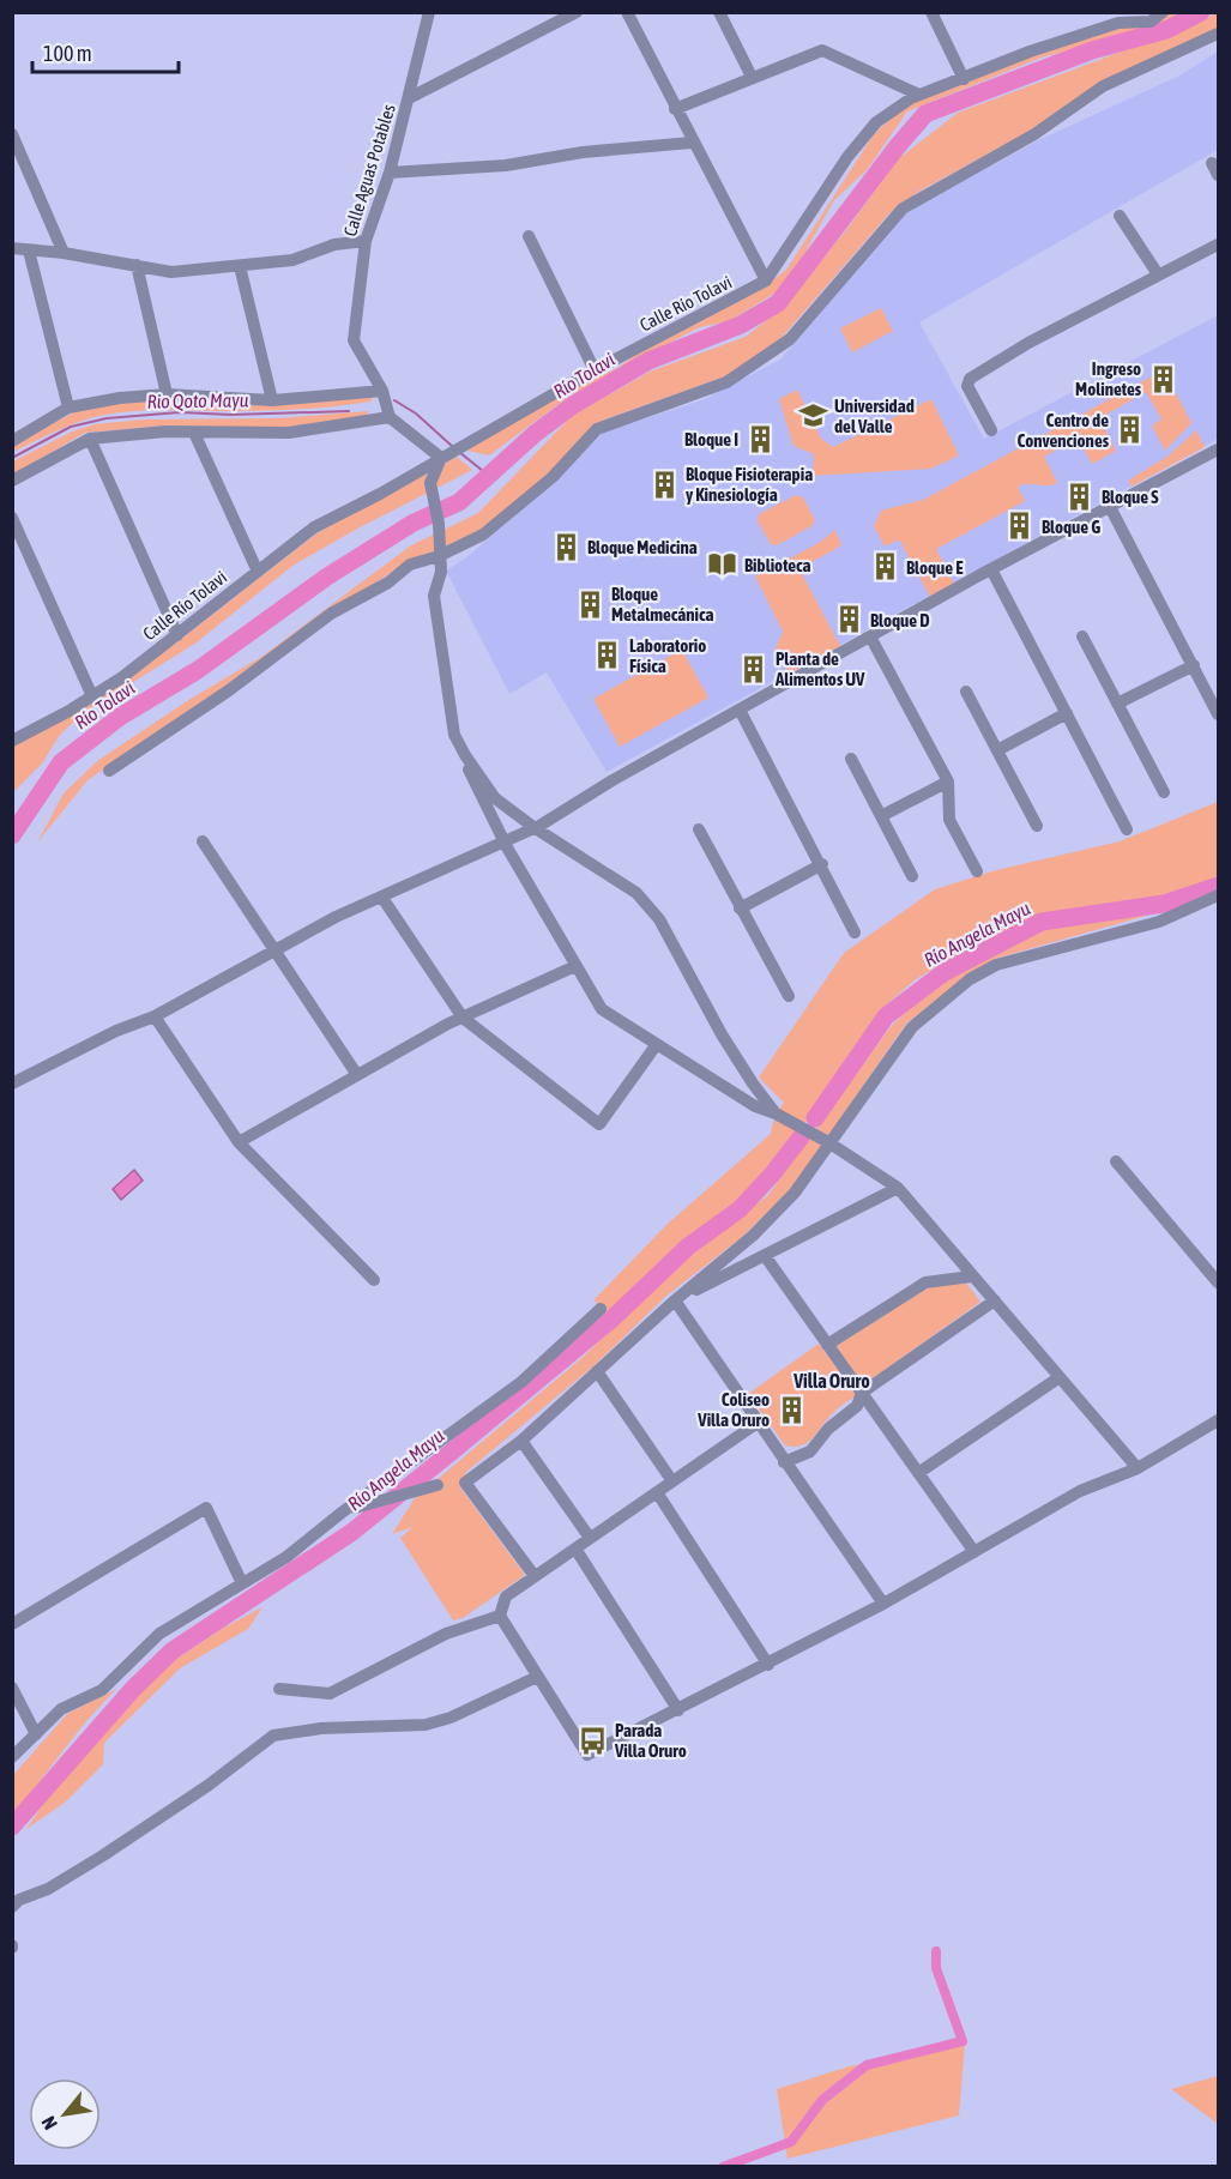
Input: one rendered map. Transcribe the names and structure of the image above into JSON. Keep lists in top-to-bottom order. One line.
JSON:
{"streets":{"street":["Calle Aguas Potables","Calle Río Tolavi"]},"districts":["Villa Oruro"],"water":["Río Tolavi","Rio Qoto Mayu","Río Angela Mayu"],"places":{"building":["Ingreso Molinetes","Centro de Convenciones","Bloque I","Bloque Fisioterapia y Kinesiología","Bloque S","Bloque G","Bloque Medicina","Bloque E","Bloque Metalmecánica","Bloque D","Laboratorio Física","Planta de Alimentos UV","Coliseo Villa Oruro"],"school or university":["Universidad del Valle"],"library":["Biblioteca"],"bus stop":["Parada Villa Oruro"]},"scale_bar":"100 m","north":"bottom left"}
